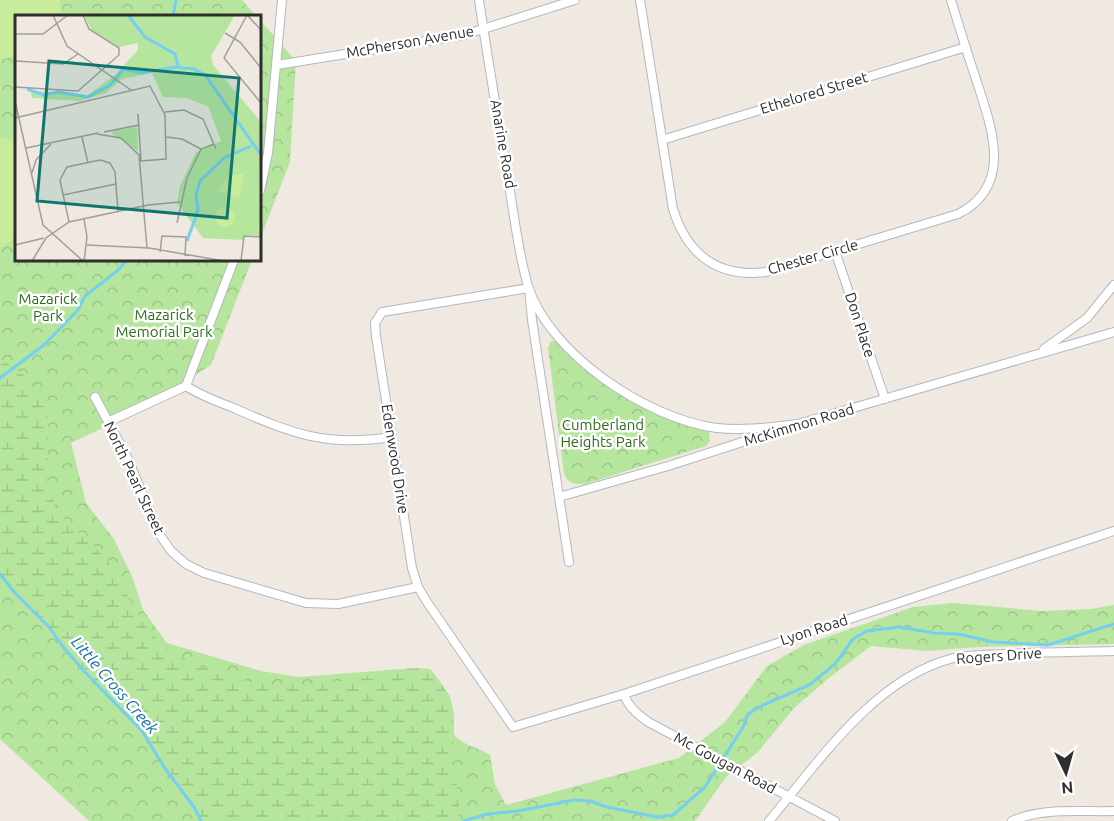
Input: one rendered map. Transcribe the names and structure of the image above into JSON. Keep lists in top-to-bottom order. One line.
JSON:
{"streets":{"street":["McPherson Avenue","Ethelored Street","Anarine Road","Chester Circle","Don Place","McKimmon Road","Edenwood Drive","North Pearl Street","Lyon Road","Rogers Drive","Mc Gougan Road"]},"crossings":[["McPherson Avenue","Anarine Road"],["Ethelored Street","Chester Circle"],["Anarine Road","McKimmon Road"],["Anarine Road","Edenwood Drive"],["Chester Circle","Don Place"],["Don Place","McKimmon Road"],["Edenwood Drive","North Pearl Street"],["Edenwood Drive","Lyon Road"],["Lyon Road","Mc Gougan Road"],["Rogers Drive","Mc Gougan Road"]],"water":["Little Cross Creek"],"parks":["Mazarick Park","Mazarick Memorial Park","Cumberland Heights Park"],"north":"bottom"}
